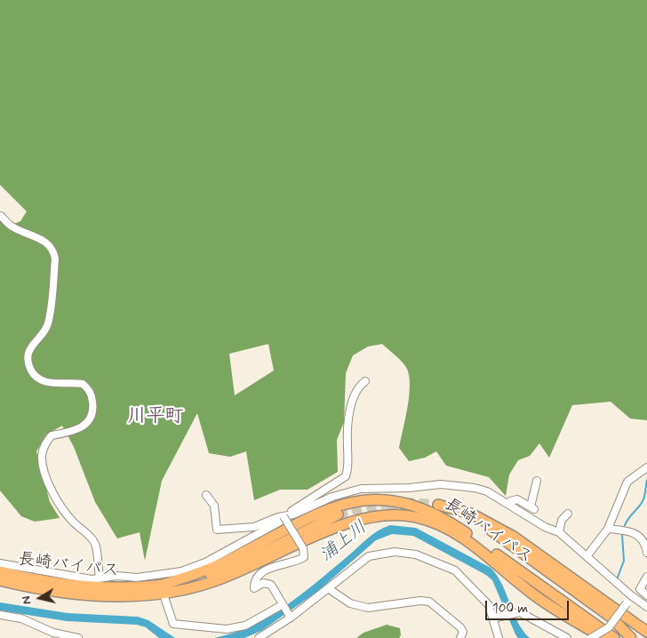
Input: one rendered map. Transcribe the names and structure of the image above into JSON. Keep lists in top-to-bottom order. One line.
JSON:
{"streets":{"highway":["長崎バイパス"]},"districts":["川平町"],"water":["浦上川"],"scale_bar":"100 m","north":"left"}
